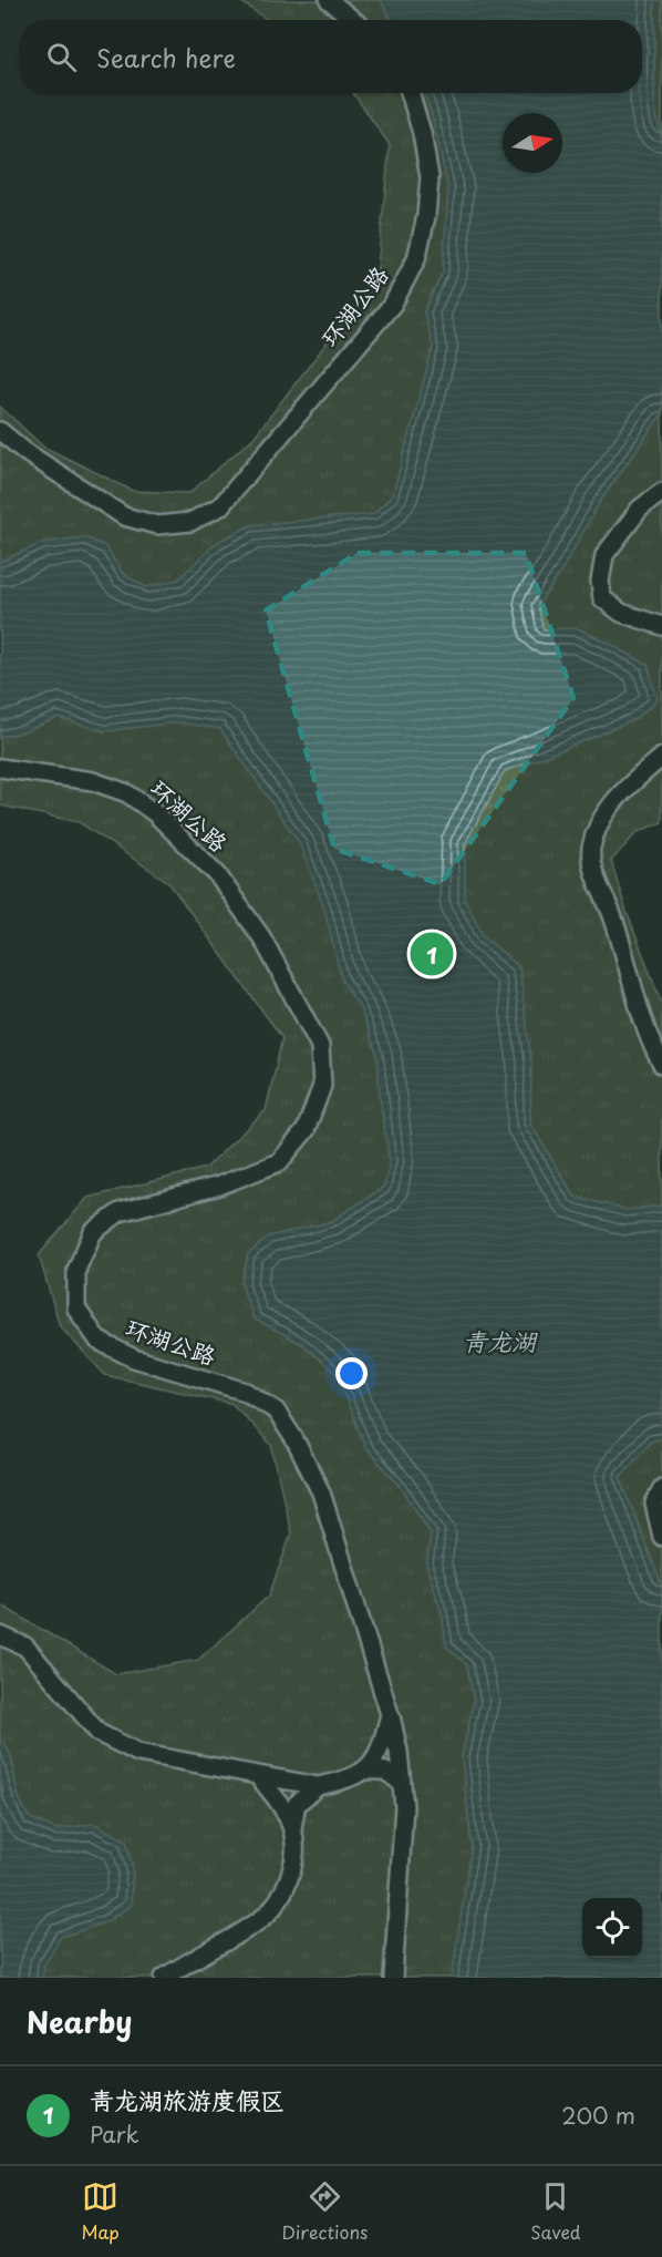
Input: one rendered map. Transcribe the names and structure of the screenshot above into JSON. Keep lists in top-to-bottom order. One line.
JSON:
{"streets":{"street":["环湖公路"]},"water":["青龙湖"],"north":"right","page":{"search":"Search here","pins":"1","heading":"Nearby","list":[{"mark":"1","name":"青龙湖旅游度假区","note":"Park","value":"200 m"}],"nav":["Map","Directions","Saved"]}}
